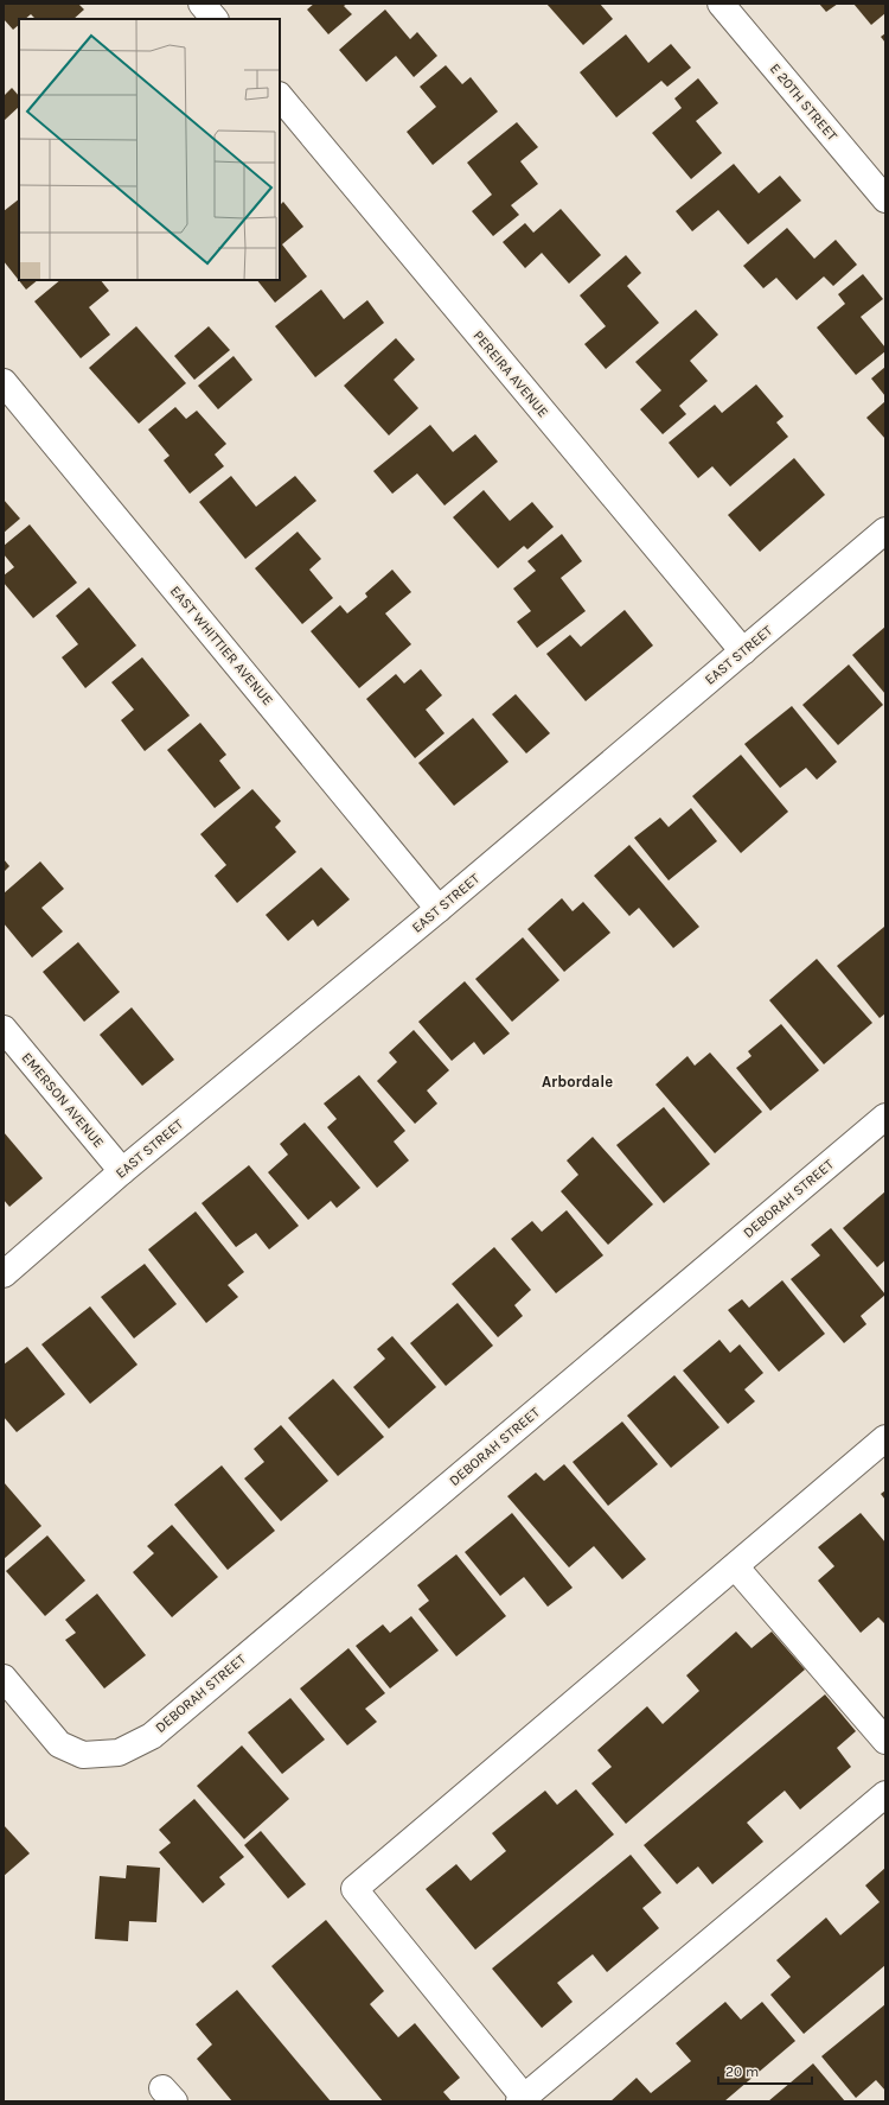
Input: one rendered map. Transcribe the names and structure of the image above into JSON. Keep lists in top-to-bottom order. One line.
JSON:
{"streets":{"street":["E 20TH STREET","PEREIRA AVENUE","EAST WHITTIER AVENUE","EAST STREET","EMERSON AVENUE","DEBORAH STREET"]},"crossings":[["PEREIRA AVENUE","EAST STREET"],["EAST WHITTIER AVENUE","EAST STREET"],["EAST STREET","EMERSON AVENUE"]],"districts":["Arbordale"],"scale_bar":"20 m"}
